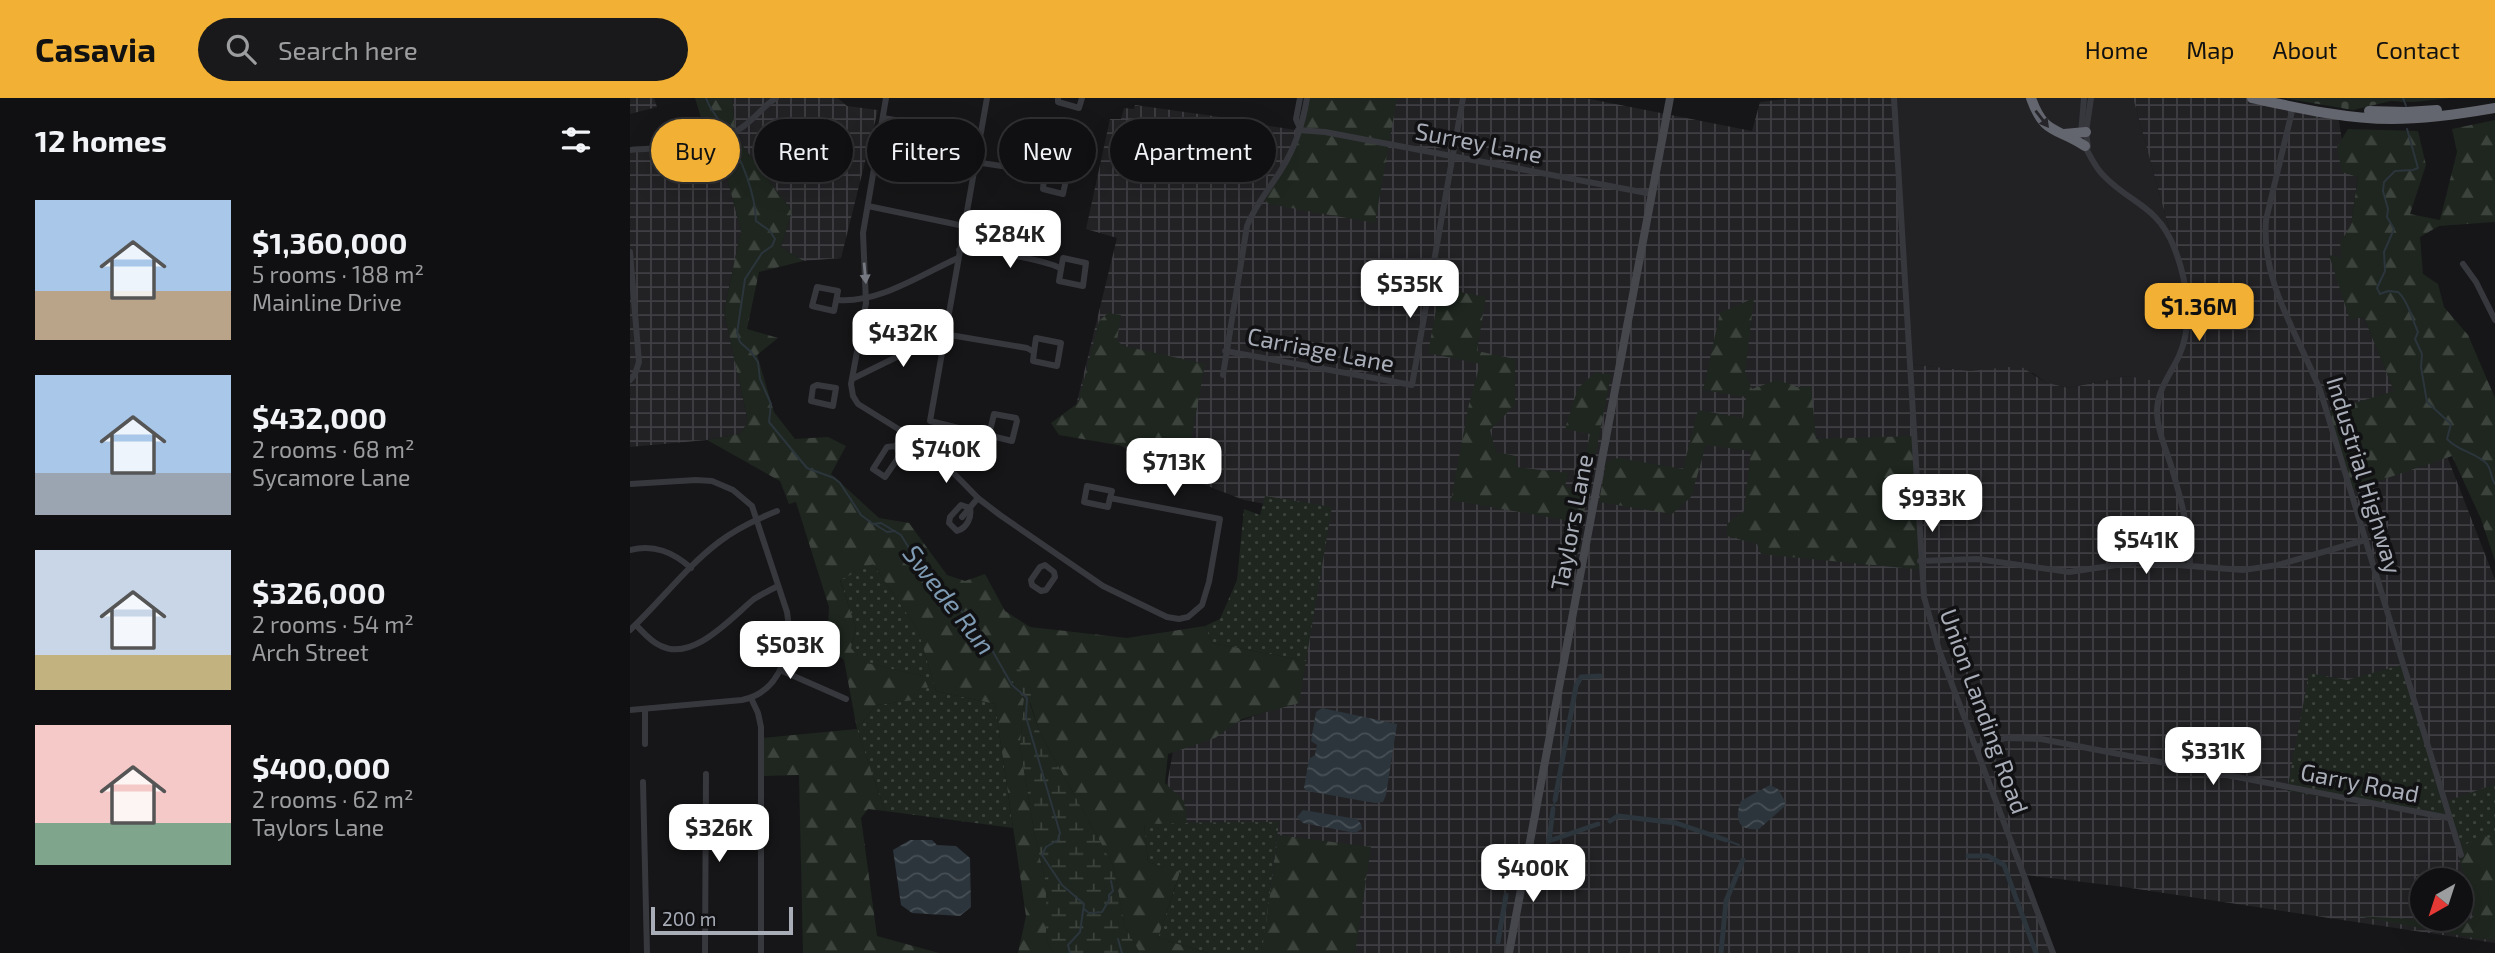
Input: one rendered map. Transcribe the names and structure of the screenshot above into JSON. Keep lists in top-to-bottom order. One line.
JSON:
{"streets":{"street":["Surrey Lane","Carriage Lane","Industrial Highway","Taylors Lane","Union Landing Road","Garry Road"]},"crossings":[["Surrey Lane","Carriage Lane"],["Surrey Lane","Taylors Lane"],["Industrial Highway","Garry Road"],["Union Landing Road","Garry Road"]],"water":["Swede Run"],"scale_bar":"200 m","north":"bottom left","page":{"header":"Casavia","search":"Search here","nav":["Home","Map","About","Contact"],"heading":"12 homes","chip":["Buy","Rent","Filters","New","Apartment"],"list":[{"name":"$1,360,000","note":"5 rooms · 188 m² · Mainline Drive"},{"name":"$432,000","note":"2 rooms · 68 m² · Sycamore Lane"},{"name":"$326,000","note":"2 rooms · 54 m² · Arch Street"},{"name":"$400,000","note":"2 rooms · 62 m² · Taylors Lane"}],"price":["$284K","$535K","$1.36M","$432K","$740K","$713K","$933K","$541K","$503K","$331K","$326K","$400K"],"scale":"200 m"}}
